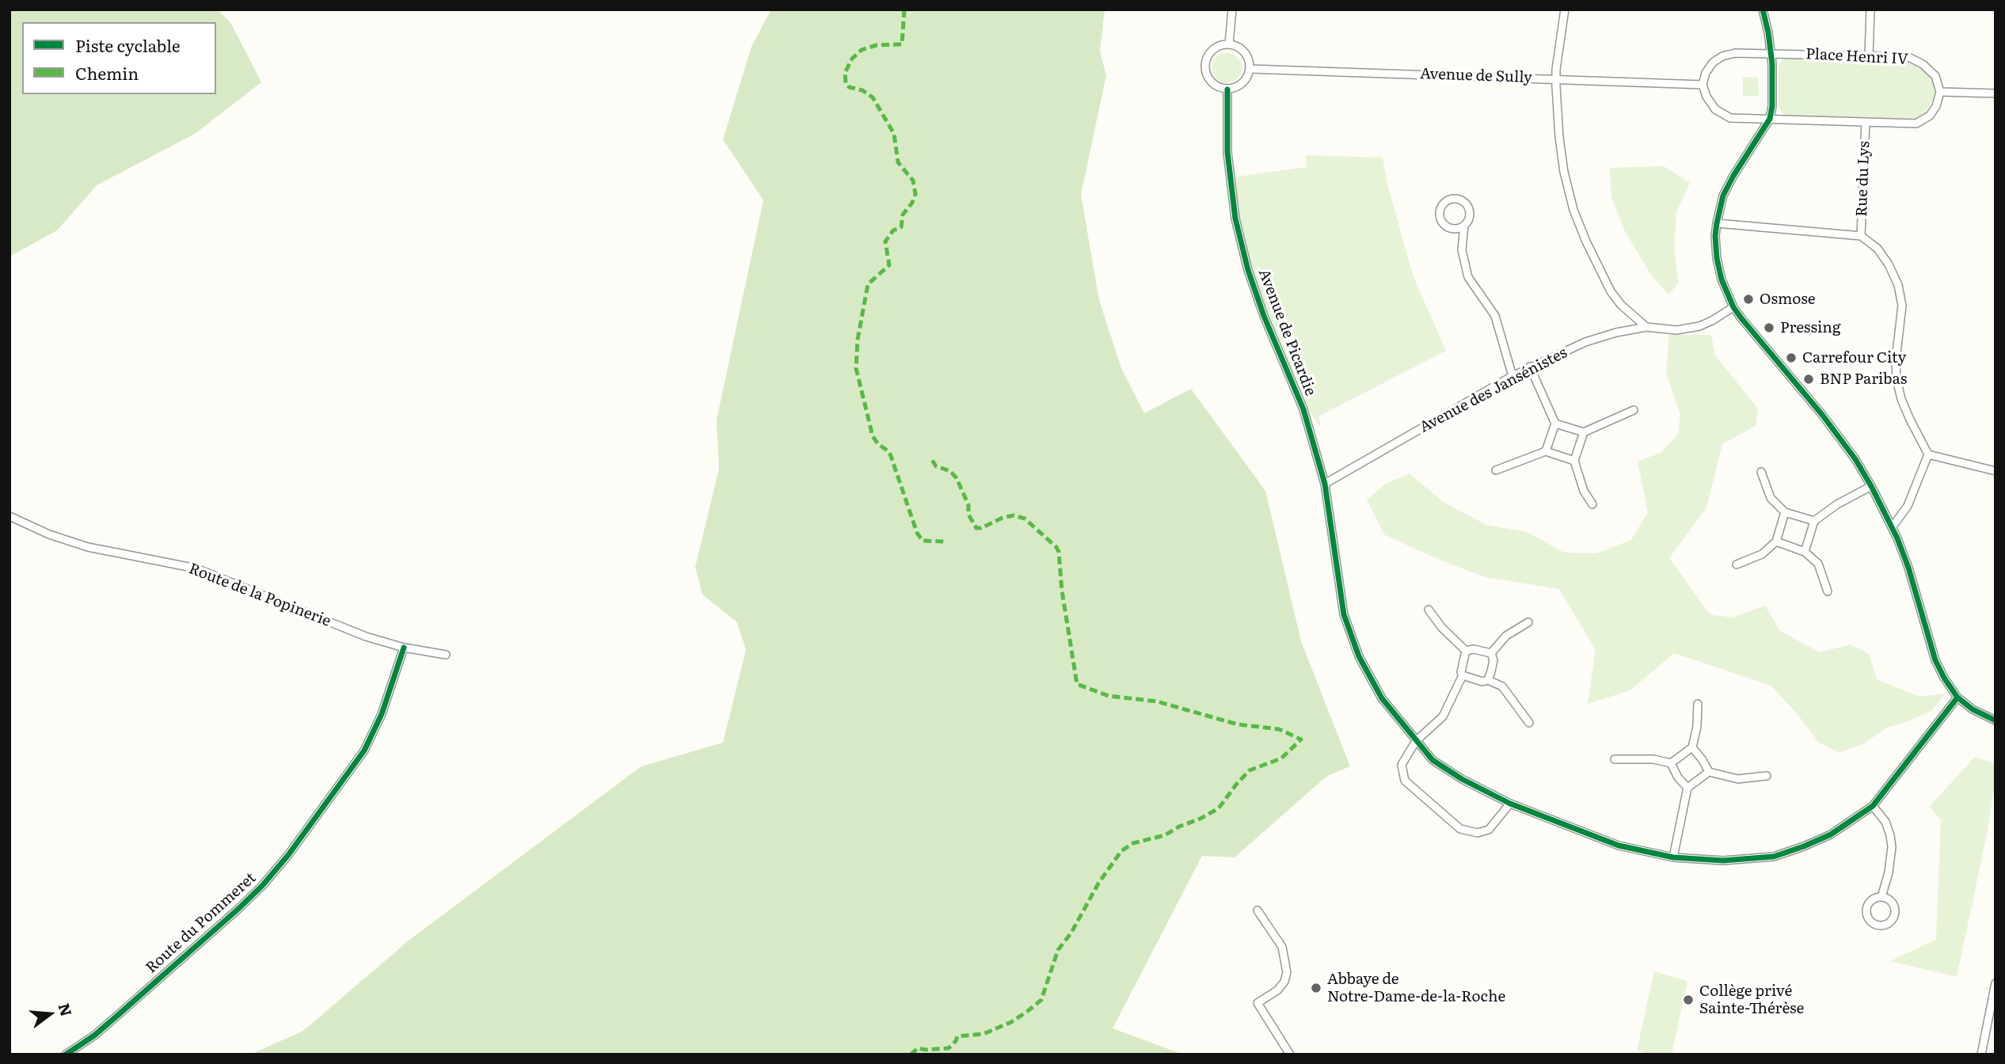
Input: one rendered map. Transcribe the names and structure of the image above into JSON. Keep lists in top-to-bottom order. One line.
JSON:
{"streets":{"street":["Place Henri IV","Avenue de Sully","Rue du Lys","Avenue de Picardie","Avenue des Jansénistes","Route de la Popinerie","Route du Pommeret"]},"crossings":[["Place Henri IV","Avenue de Sully"],["Avenue de Sully","Avenue de Picardie"],["Avenue de Picardie","Avenue des Jansénistes"],["Route de la Popinerie","Route du Pommeret"]],"places":["Osmose","Pressing","Carrefour City","BNP Paribas","Abbaye de Notre-Dame-de-la-Roche","Collège privé Sainte-Thérèse"],"legend":["Piste cyclable","Chemin"],"north":"right"}
